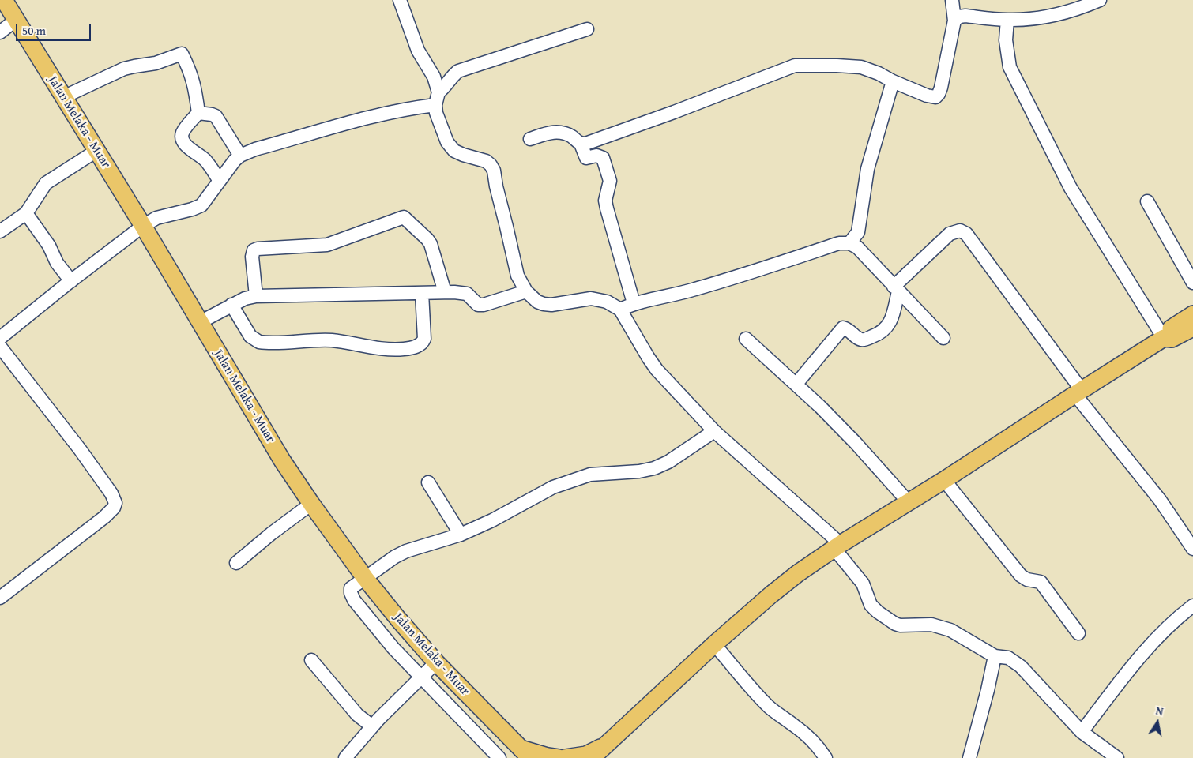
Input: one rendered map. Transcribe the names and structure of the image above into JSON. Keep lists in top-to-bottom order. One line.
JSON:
{"streets":{"main road":["Jalan Melaka - Muar"]},"scale_bar":"50 m","north":"top"}
